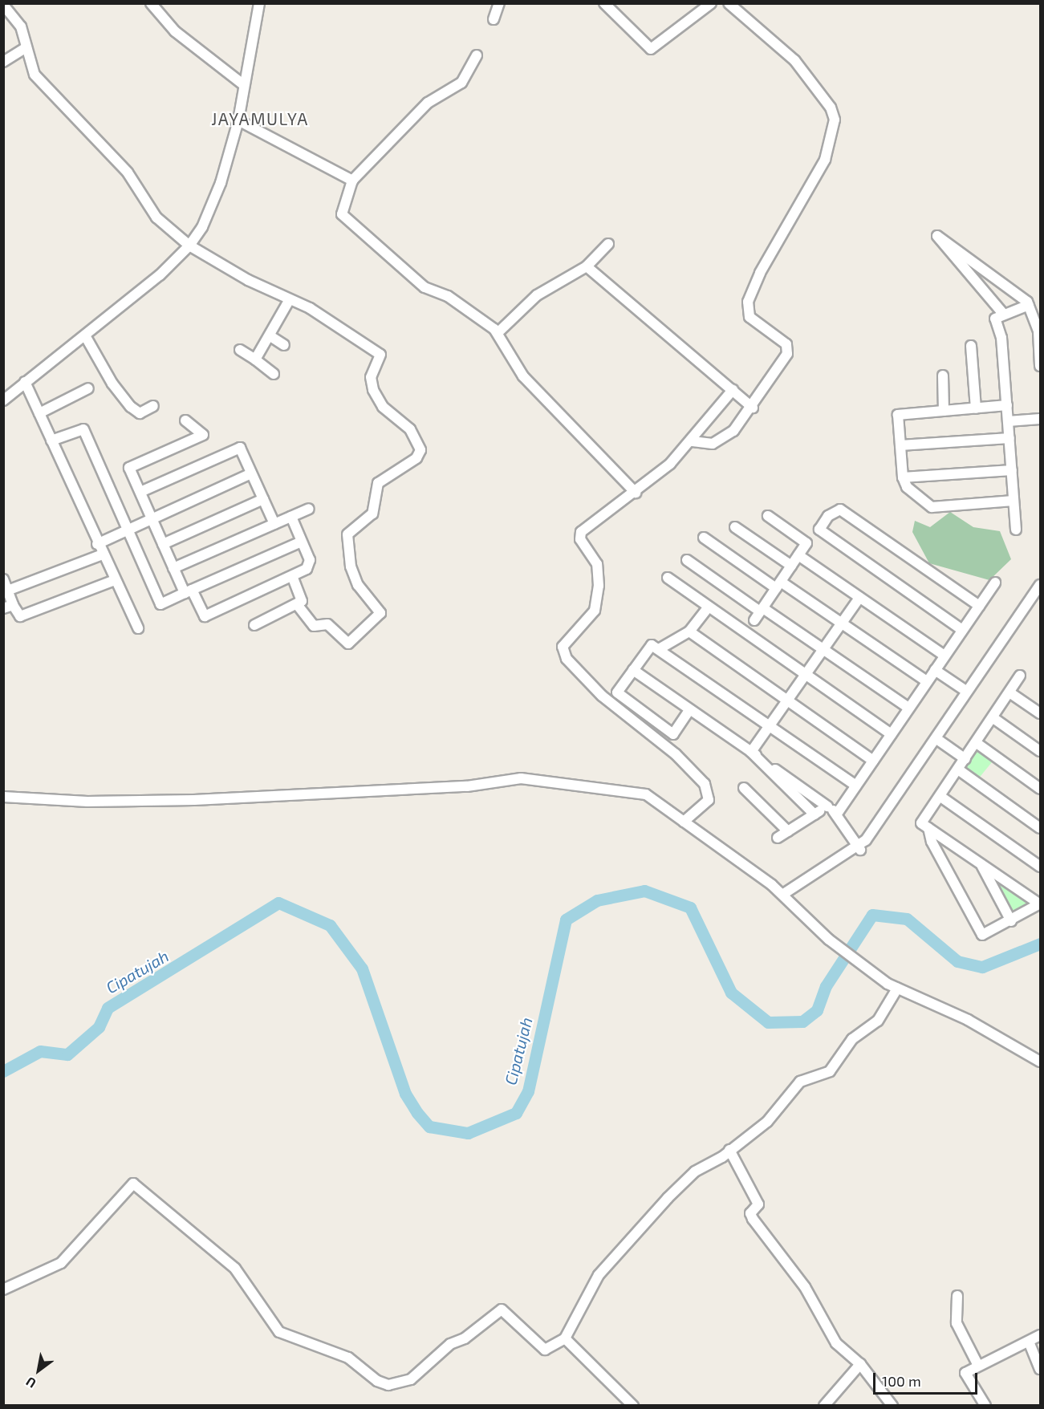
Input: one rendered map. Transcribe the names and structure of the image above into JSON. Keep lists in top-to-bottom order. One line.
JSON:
{"districts":["JAYAMULYA"],"water":["Cipatujah"],"scale_bar":"100 m","north":"bottom left"}
